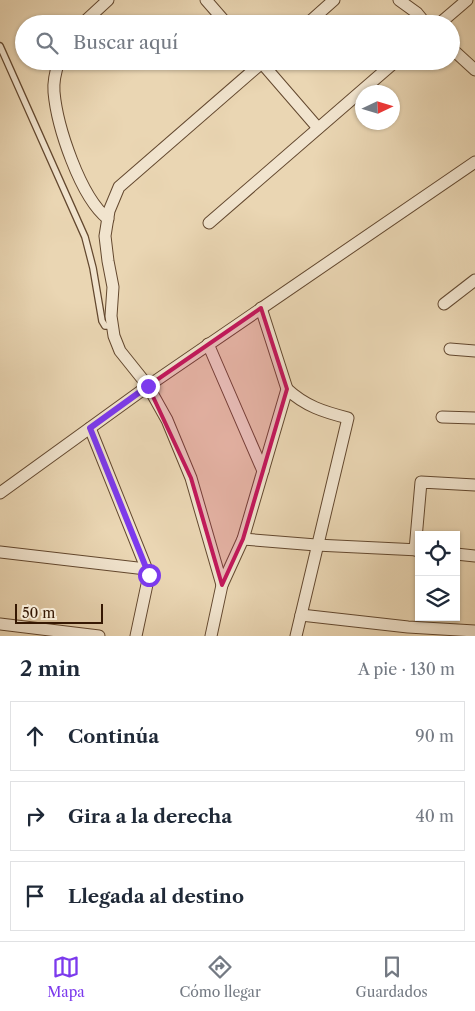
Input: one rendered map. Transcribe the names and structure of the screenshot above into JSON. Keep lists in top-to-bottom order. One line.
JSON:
{"scale_bar":"50 m","north":"right","page":{"search":"Buscar aquí","scale":"50 m","heading":["2 min","A pie · 130 m"],"list":[["Continúa","90 m"],["Gira a la derecha","40 m"],"Llegada al destino"],"nav":["Mapa","Cómo llegar","Guardados"]}}
